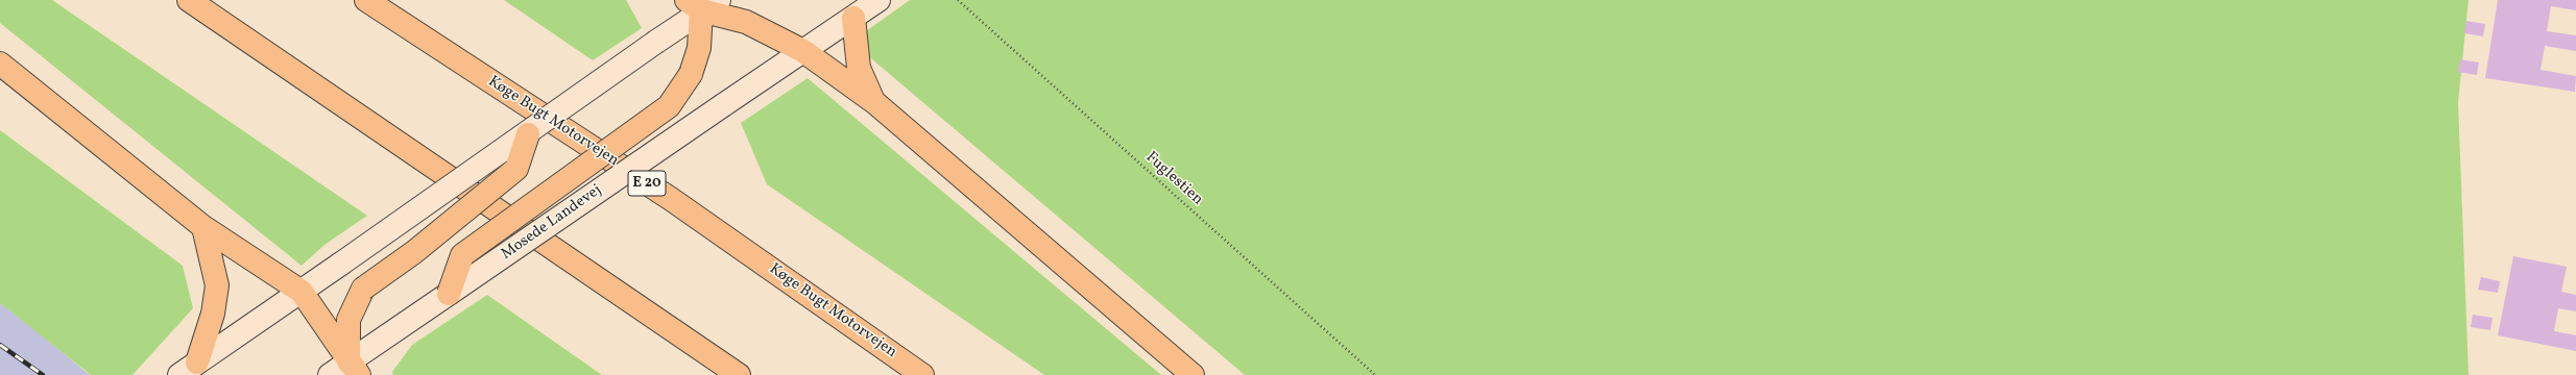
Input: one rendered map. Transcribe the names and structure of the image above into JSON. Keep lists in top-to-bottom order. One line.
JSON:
{"streets":{"highway":["Køge Bugt Motorvejen","E 20"],"main road":["Mosede Landevej"],"path":["Fuglestien"]}}
